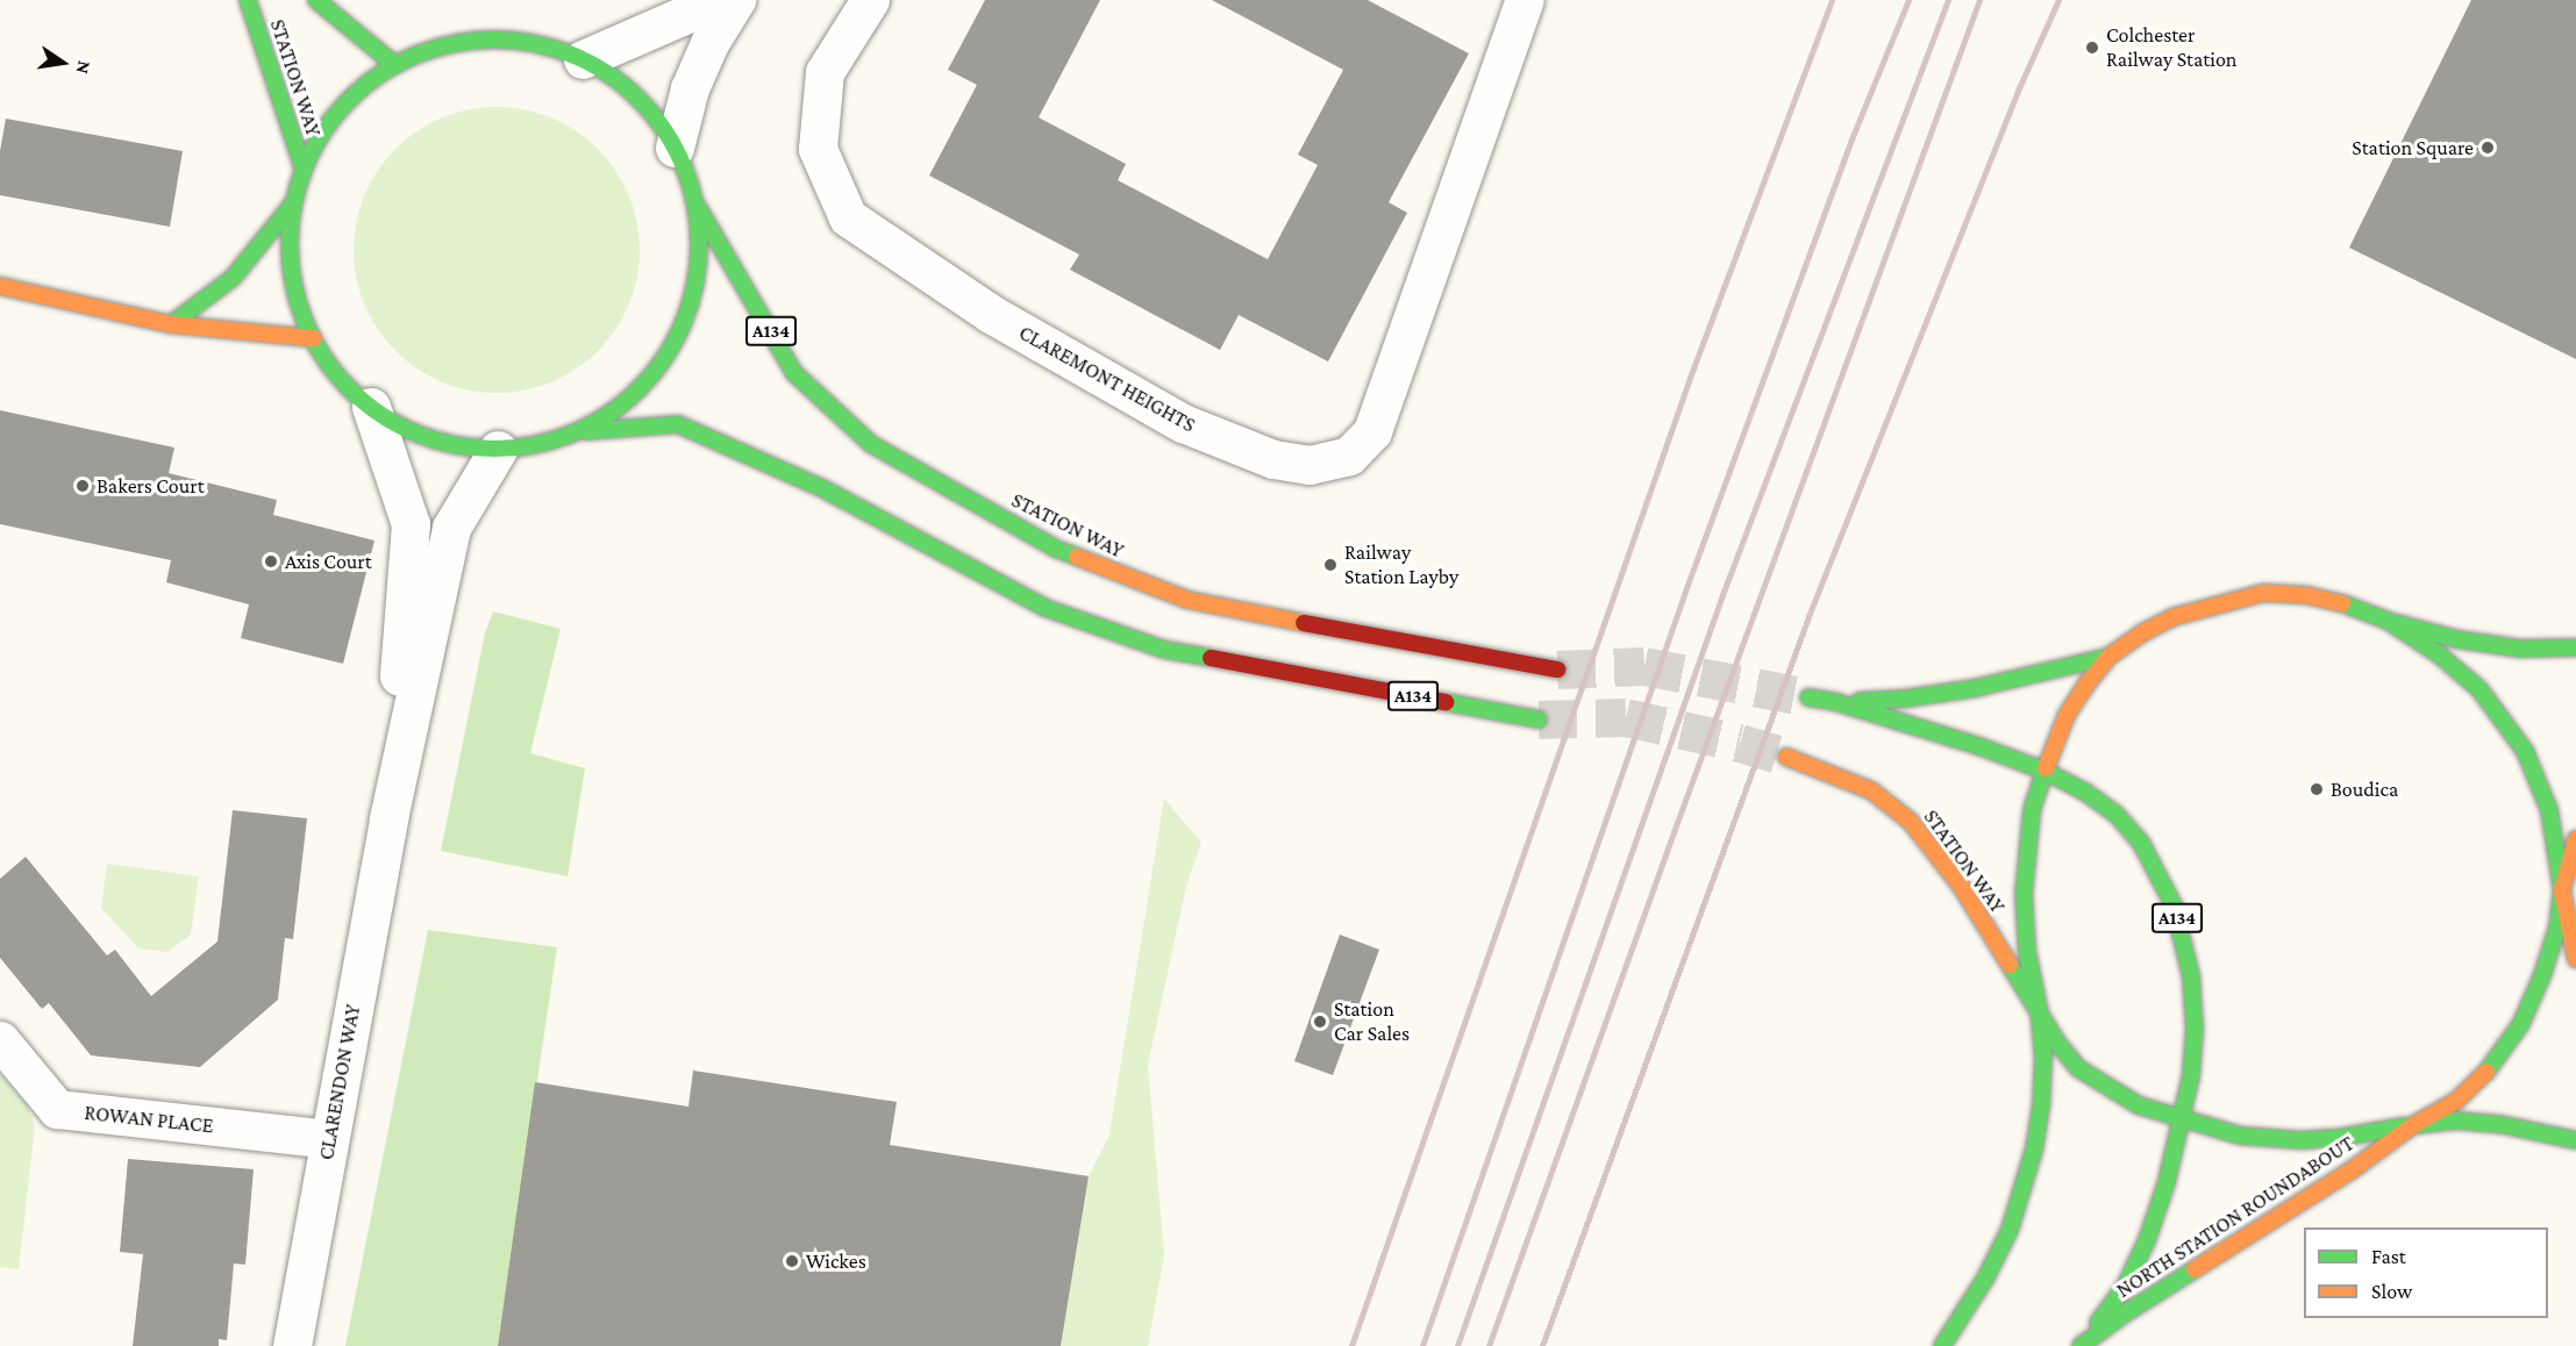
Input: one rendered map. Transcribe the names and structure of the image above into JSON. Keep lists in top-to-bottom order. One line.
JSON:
{"streets":{"main road":["STATION WAY","A134","NORTH STATION ROUNDABOUT"],"street":["CLAREMONT HEIGHTS","CLARENDON WAY","ROWAN PLACE"]},"crossings":[["STATION WAY","A134"],["STATION WAY","NORTH STATION ROUNDABOUT"],["A134","CLARENDON WAY"],["A134","NORTH STATION ROUNDABOUT"],["CLARENDON WAY","ROWAN PLACE"]],"places":["Colchester Railway Station","Station Square","Bakers Court","Axis Court","Railway Station Layby","Boudica","Station Car Sales","Wickes"],"legend":["Fast","Slow"],"north":"right"}
